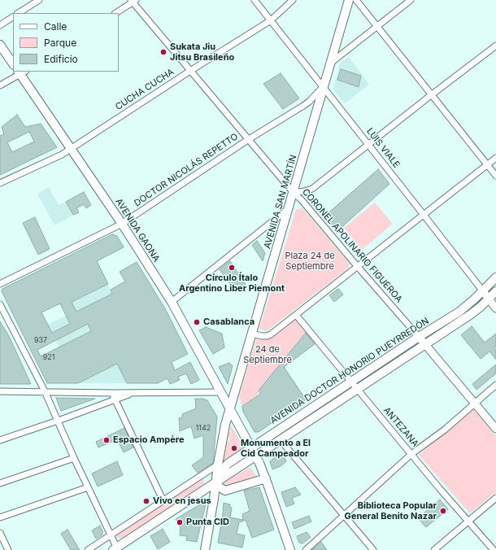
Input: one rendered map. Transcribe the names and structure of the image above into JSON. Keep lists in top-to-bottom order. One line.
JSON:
{"streets":{"main road":["AVENIDA SAN MARTÍN","AVENIDA GAONA","AVENIDA DOCTOR HONORIO PUEYRREDÓN"],"street":["CUCHA CUCHA","LUIS VIALE","DOCTOR NICOLÁS REPETTO","CORONEL APOLINARIO FIGUEROA","ANTEZANA"]},"crossings":[["CUCHA CUCHA","LUIS VIALE"],["CUCHA CUCHA","AVENIDA GAONA"],["CUCHA CUCHA","CORONEL APOLINARIO FIGUEROA"],["LUIS VIALE","DOCTOR NICOLÁS REPETTO"],["LUIS VIALE","AVENIDA SAN MARTÍN"],["LUIS VIALE","AVENIDA DOCTOR HONORIO PUEYRREDÓN"],["DOCTOR NICOLÁS REPETTO","AVENIDA SAN MARTÍN"],["DOCTOR NICOLÁS REPETTO","AVENIDA GAONA"],["DOCTOR NICOLÁS REPETTO","CORONEL APOLINARIO FIGUEROA"],["AVENIDA SAN MARTÍN","AVENIDA GAONA"],["AVENIDA SAN MARTÍN","CORONEL APOLINARIO FIGUEROA"],["AVENIDA GAONA","AVENIDA DOCTOR HONORIO PUEYRREDÓN"],["CORONEL APOLINARIO FIGUEROA","AVENIDA DOCTOR HONORIO PUEYRREDÓN"],["AVENIDA DOCTOR HONORIO PUEYRREDÓN","ANTEZANA"]],"parks":["Plaza 24 de Septiembre","24 de Septiembre"],"places":["Sukata Jiu Jitsu Brasileño","Círculo Ítalo Argentino Liber Piemont","Casablanca","Espacio Ampère","Monumento a El Cid Campeador","Vivo en jesus","Biblioteca Popular General Benito Nazar","Punta CID"],"house_numbers":["937","921","1142"],"legend":["Calle","Parque","Edificio"]}
